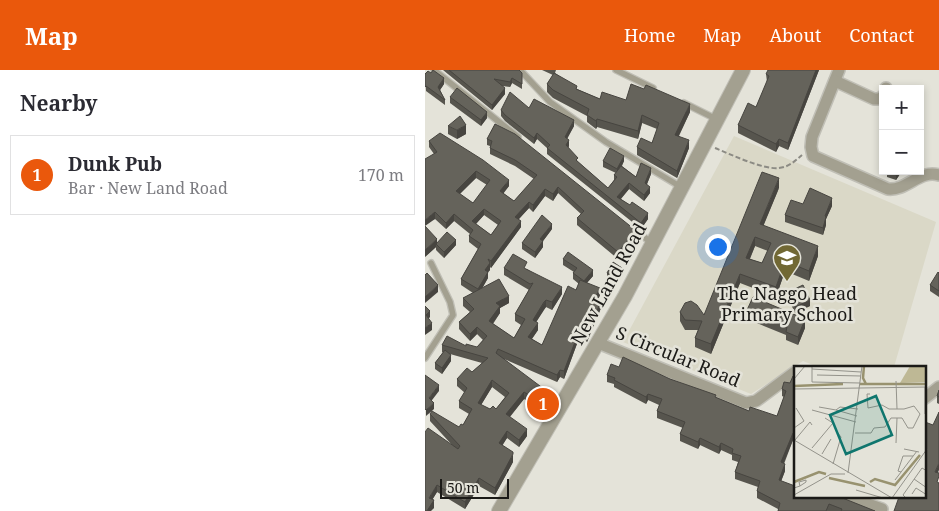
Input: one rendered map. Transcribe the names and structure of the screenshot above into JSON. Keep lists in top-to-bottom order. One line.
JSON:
{"streets":{"street":["New Land Road","S Circular Road"]},"crossings":[["New Land Road","S Circular Road"]],"places":{"school or university":["The Naggo Head Primary School"]},"scale_bar":"50 m","page":{"header":"Map","nav":["Home","Map","About","Contact"],"heading":"Nearby","map_buttons":["+","−"],"list":[{"mark":"1","name":"Dunk Pub","note":"Bar · New Land Road","value":"170 m"}],"pins":"1","scale":"50 m"}}
